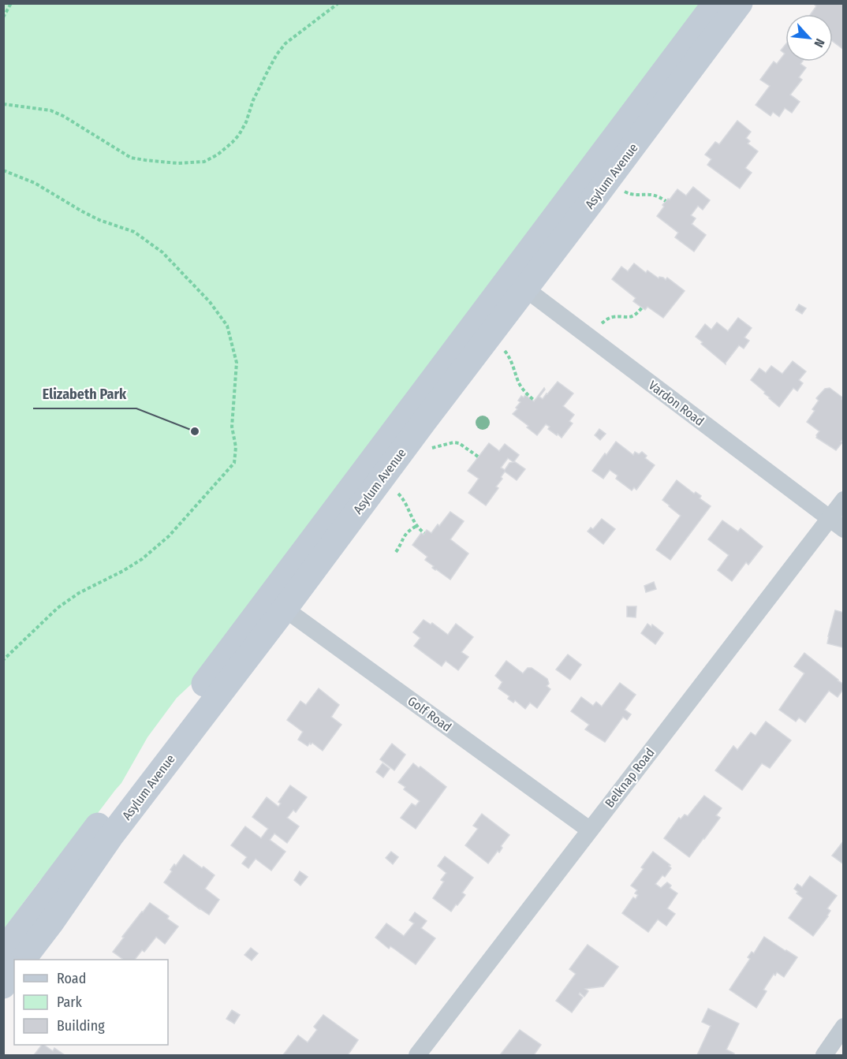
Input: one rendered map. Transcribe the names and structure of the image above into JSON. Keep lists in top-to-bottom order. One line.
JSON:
{"streets":{"main road":["Asylum Avenue"],"street":["Vardon Road","Golf Road","Belknap Road"]},"crossings":[["Asylum Avenue","Vardon Road"],["Asylum Avenue","Golf Road"],["Vardon Road","Belknap Road"],["Golf Road","Belknap Road"]],"places":["Elizabeth Park"],"legend":["Road","Park","Building"],"north":"bottom right"}
